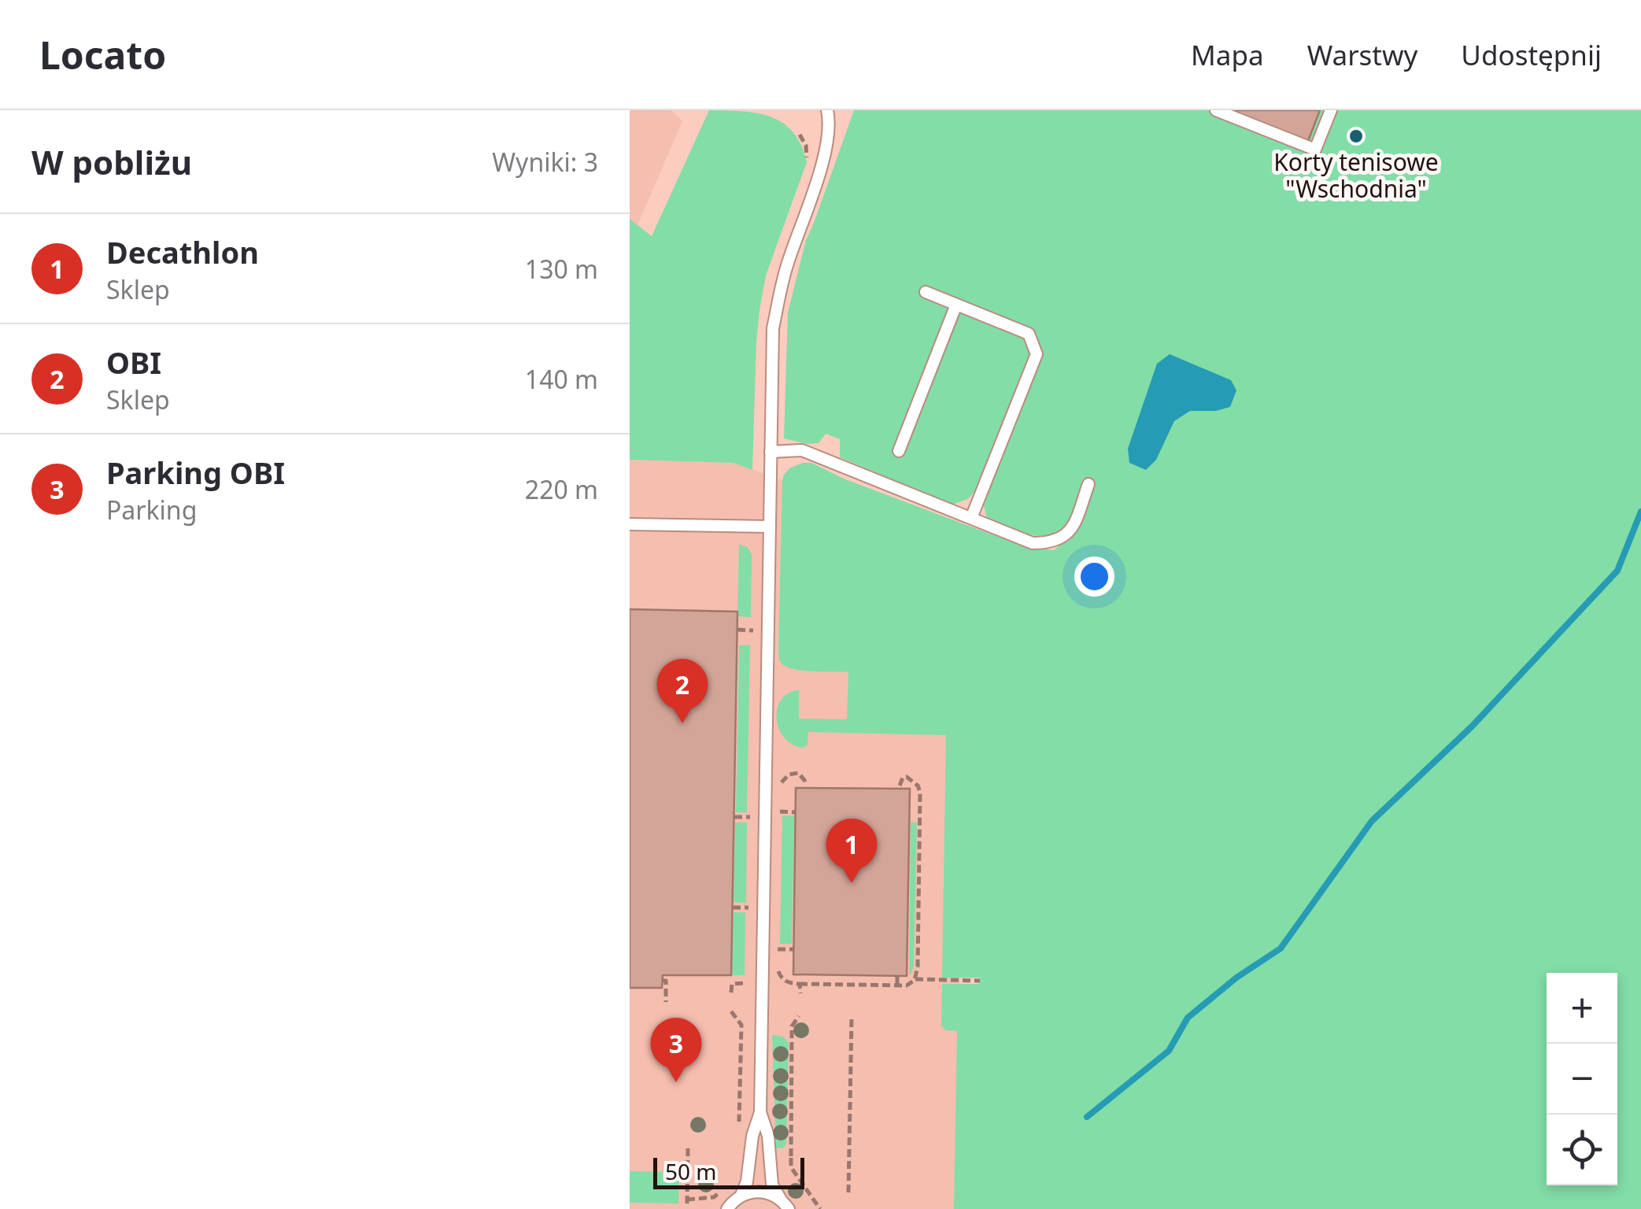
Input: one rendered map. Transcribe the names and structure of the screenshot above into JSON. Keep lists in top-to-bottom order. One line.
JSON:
{"places":["Korty tenisowe \"Wschodnia\""],"scale_bar":"50 m","page":{"header":"Locato","nav":["Mapa","Warstwy","Udostępnij"],"heading":["W pobliżu","Wyniki: 3"],"list":[{"mark":"1","name":"Decathlon","note":"Sklep","value":"130 m"},{"mark":"2","name":"OBI","note":"Sklep","value":"140 m"},{"mark":"3","name":"Parking OBI","note":"Parking","value":"220 m"}],"pins":["2","1","3"],"map_buttons":["+","−"],"scale":"50 m"}}
